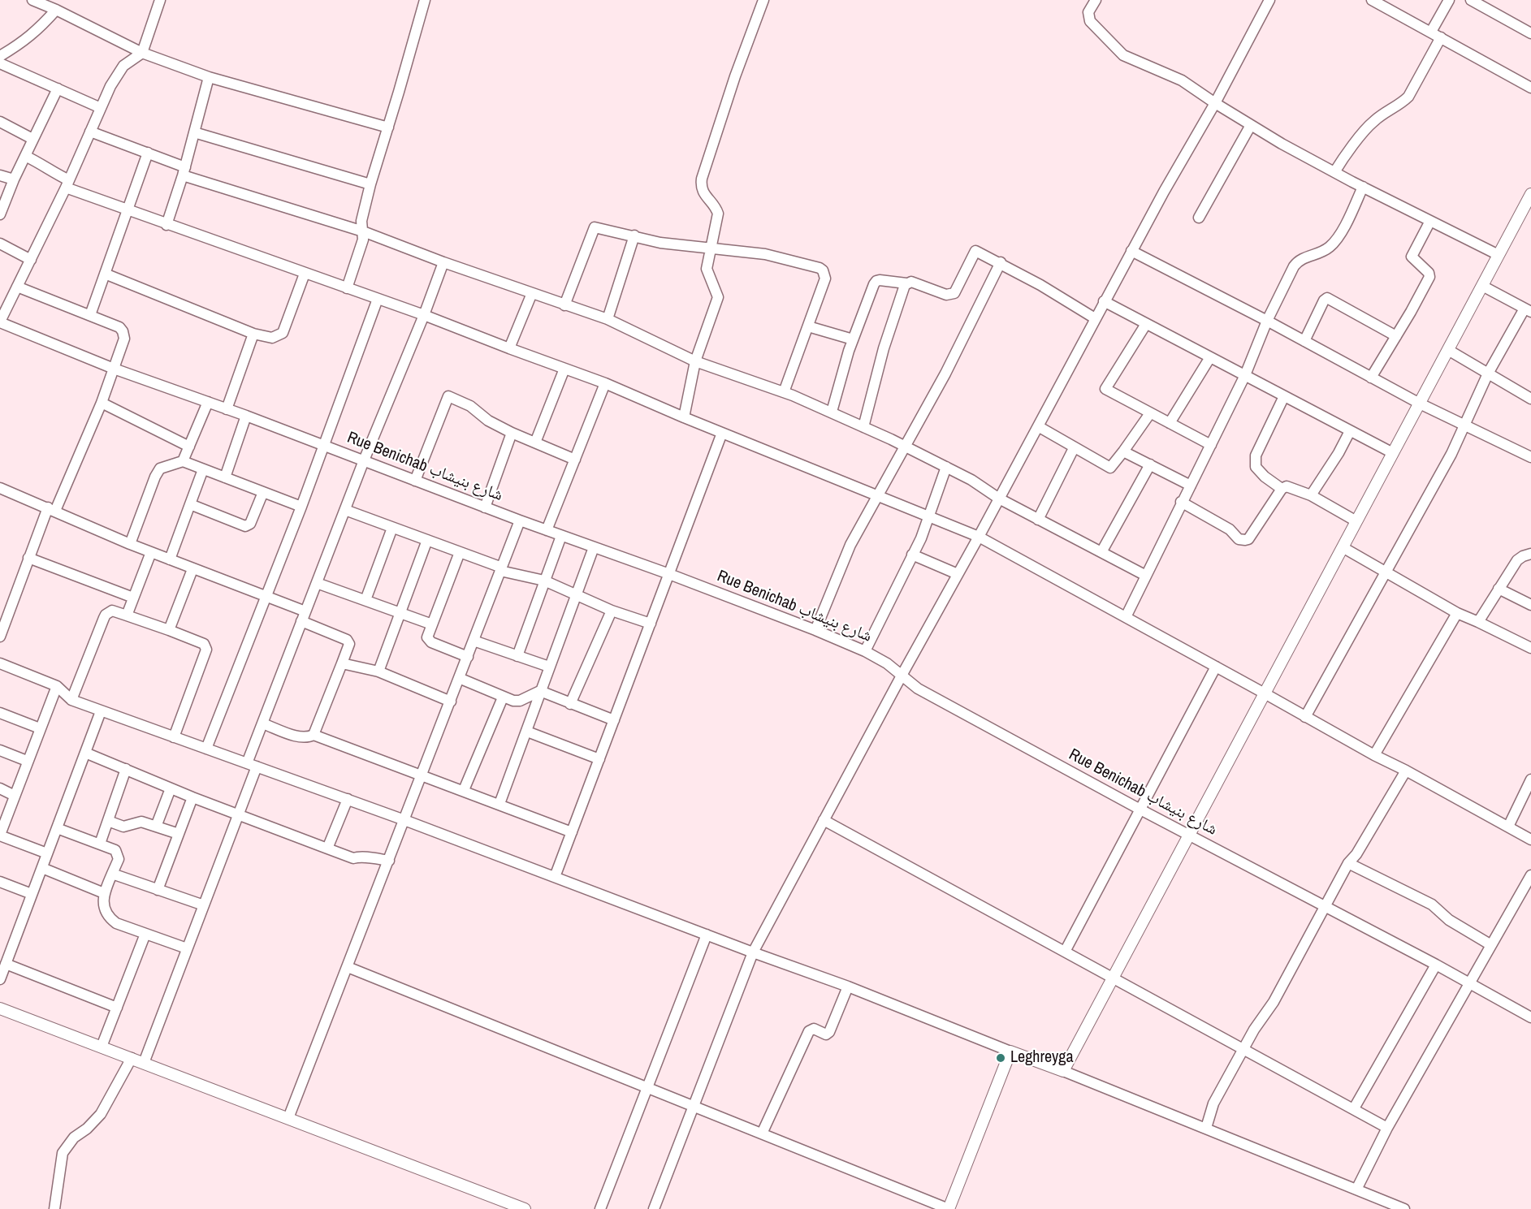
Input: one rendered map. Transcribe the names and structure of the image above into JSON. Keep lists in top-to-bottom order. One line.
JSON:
{"streets":{"street":["Rue Benichab شارع بنيشاب"]},"places":["Leghreyga"]}
